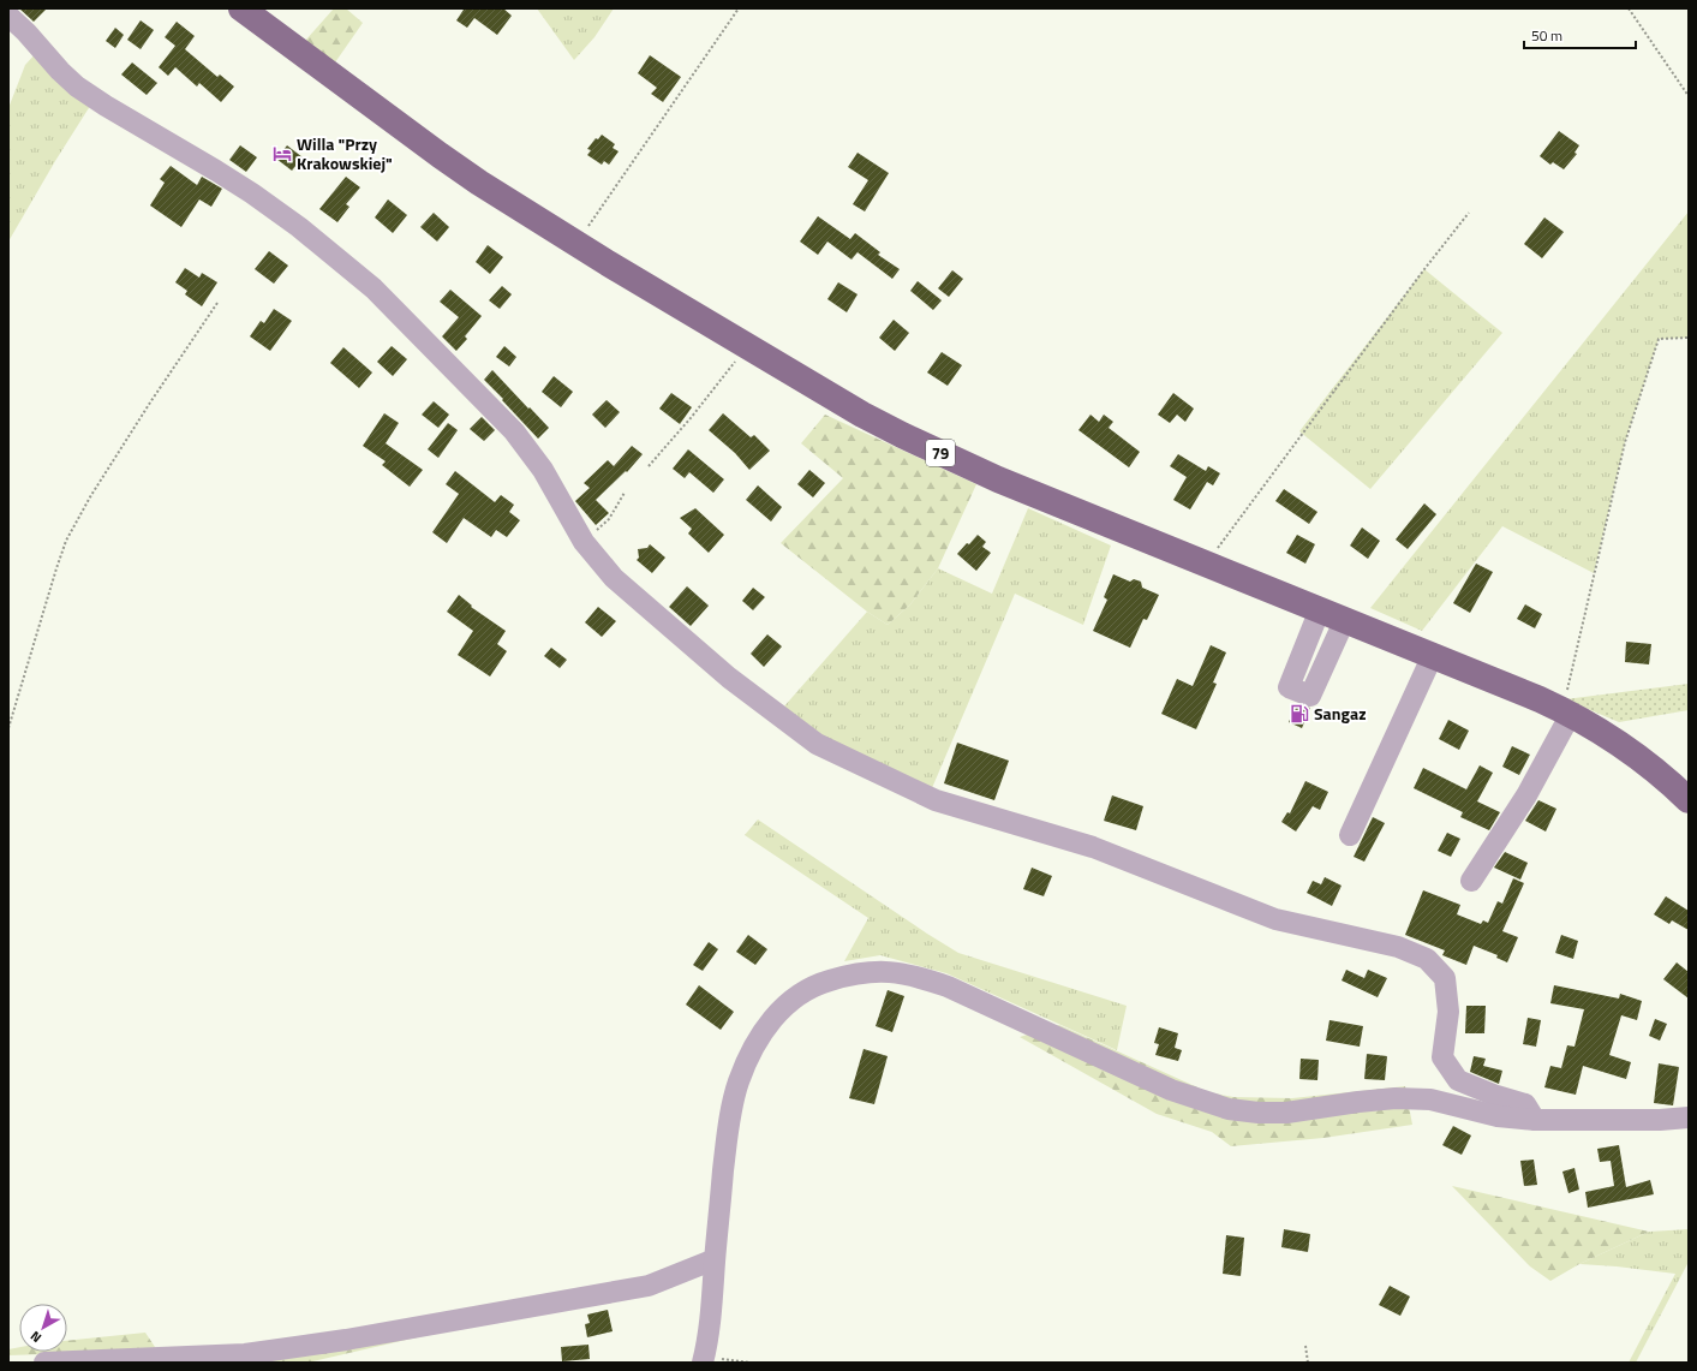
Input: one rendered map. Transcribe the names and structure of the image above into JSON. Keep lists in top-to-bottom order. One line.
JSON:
{"streets":{"main road":["79"]},"places":{"hotel":["Willa \"Przy Krakowskiej\""],"fuel station":["Sangaz"]},"scale_bar":"50 m","north":"bottom left"}
